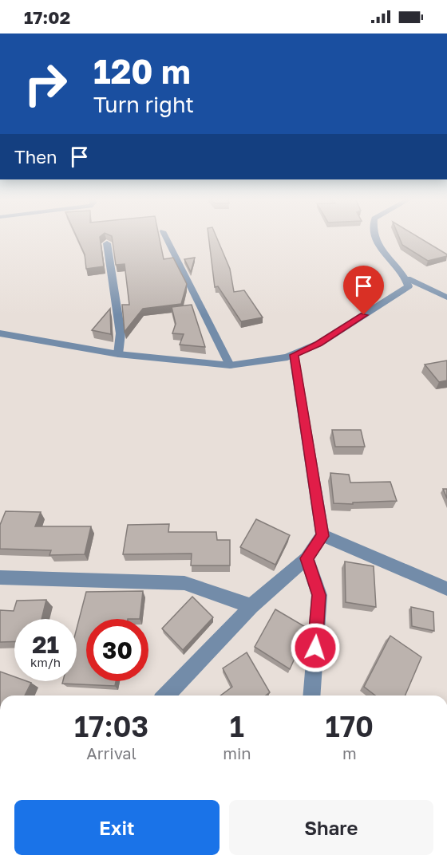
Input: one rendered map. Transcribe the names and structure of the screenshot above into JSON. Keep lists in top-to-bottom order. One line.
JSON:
{"page":{"status":"17:02","turn":["120 m","Turn right"],"then":"Then","speed":"21 km/h","limit":"30","eta":["17:03","Arrival","1","min","170","m"],"buttons":["Exit","Share"]}}
